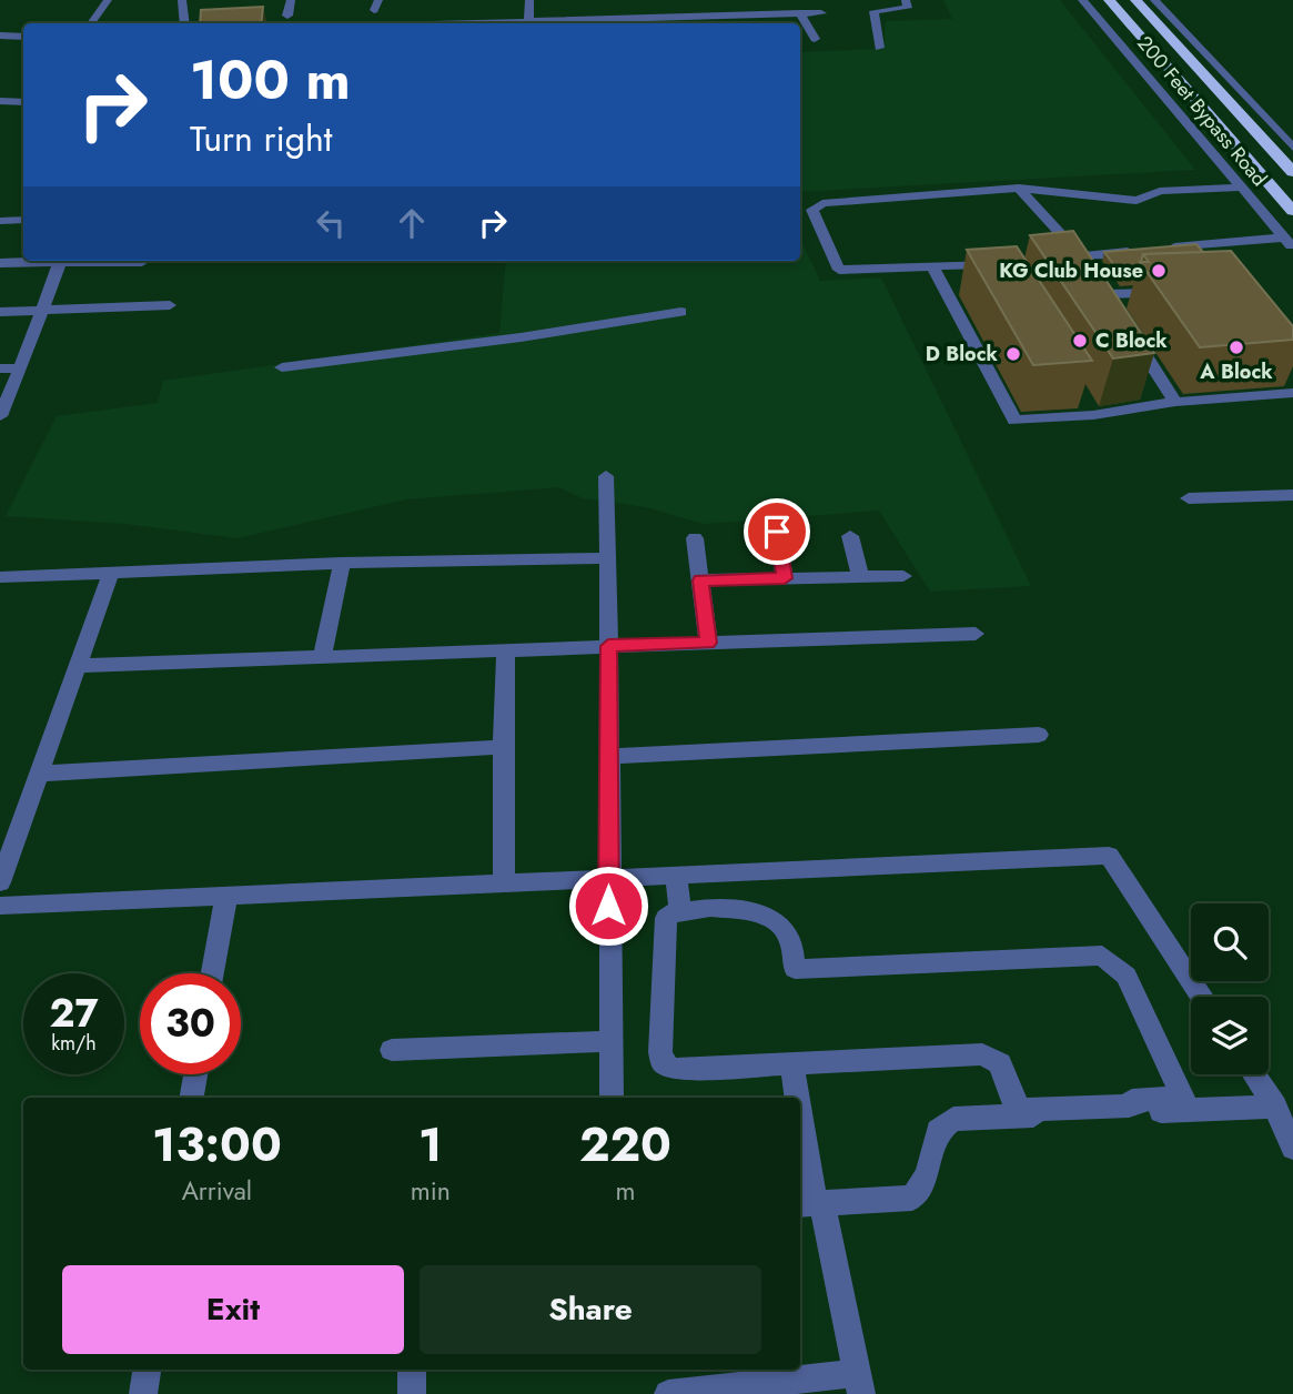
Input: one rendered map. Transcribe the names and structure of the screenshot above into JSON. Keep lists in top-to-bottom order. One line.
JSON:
{"streets":{"street":["200 Feet Bypass Road"]},"places":["KG Club House","C Block","A Block","D Block"],"page":{"turn":["100 m","Turn right"],"speed":"27 km/h","limit":"30","eta":["13:00","Arrival","1","min","220","m"],"buttons":["Exit","Share"]}}
